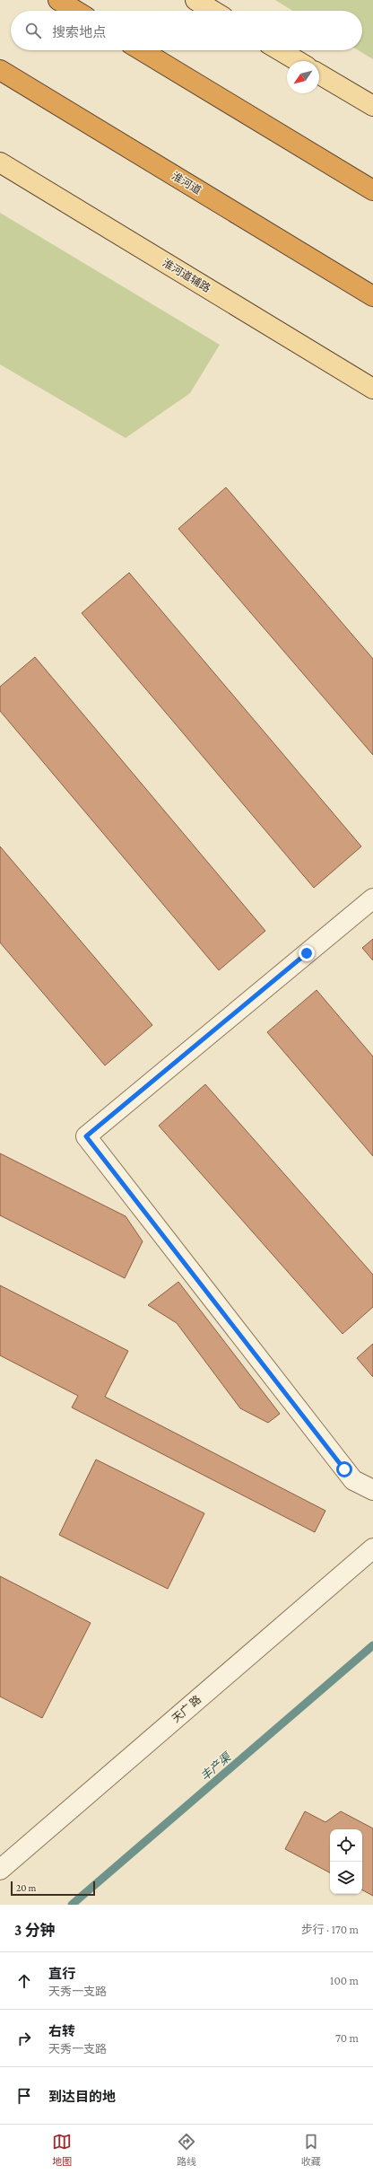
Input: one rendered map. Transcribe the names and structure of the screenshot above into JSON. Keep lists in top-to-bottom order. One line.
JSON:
{"streets":{"highway":["淮河道"],"main road":["淮河道辅路"],"street":["天广 路"]},"water":["丰产渠"],"scale_bar":"20 m","north":"bottom left","page":{"search":"搜索地点","scale":"20 m","heading":["3 分钟","步行 · 170 m"],"list":[["直行","天秀一支路","100 m"],["右转","天秀一支路","70 m"],"到达目的地"],"nav":["地图","路线","收藏"]}}
